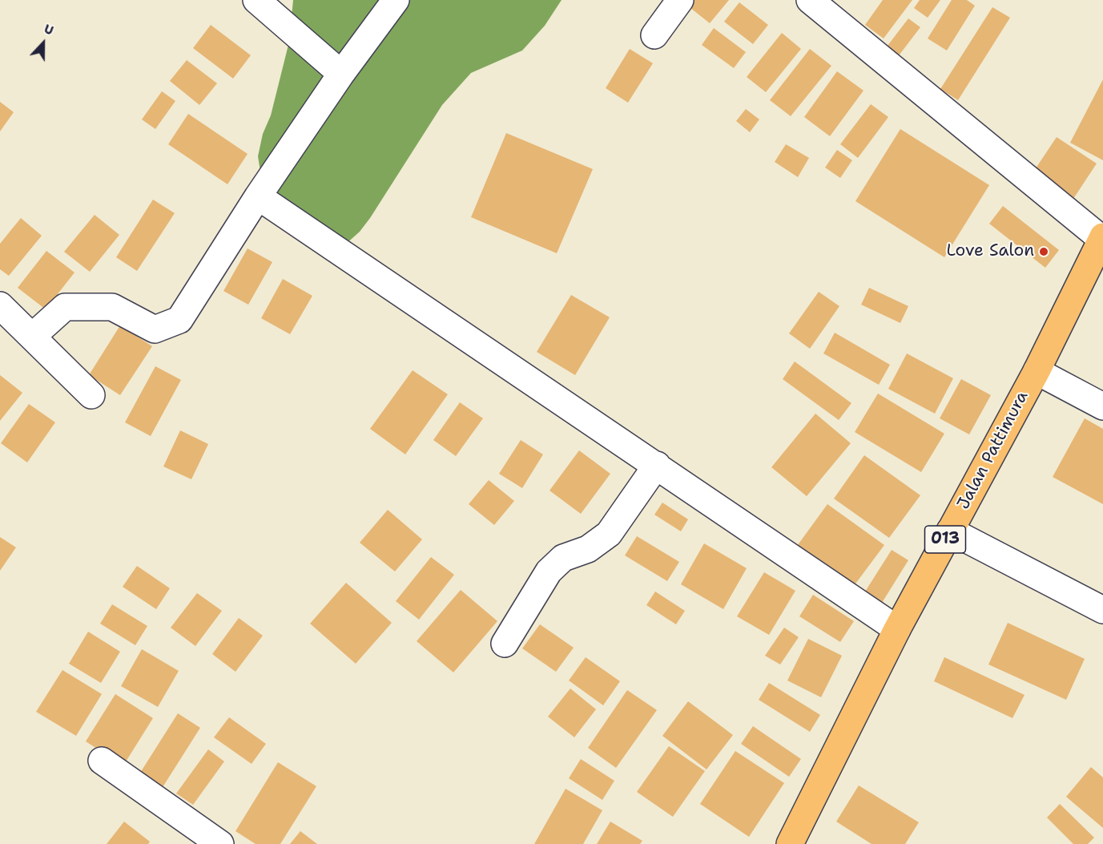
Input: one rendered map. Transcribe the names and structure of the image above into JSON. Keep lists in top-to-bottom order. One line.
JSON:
{"streets":{"main road":["Jalan Pattimura","013"]},"places":["Love Salon"],"north":"top"}
